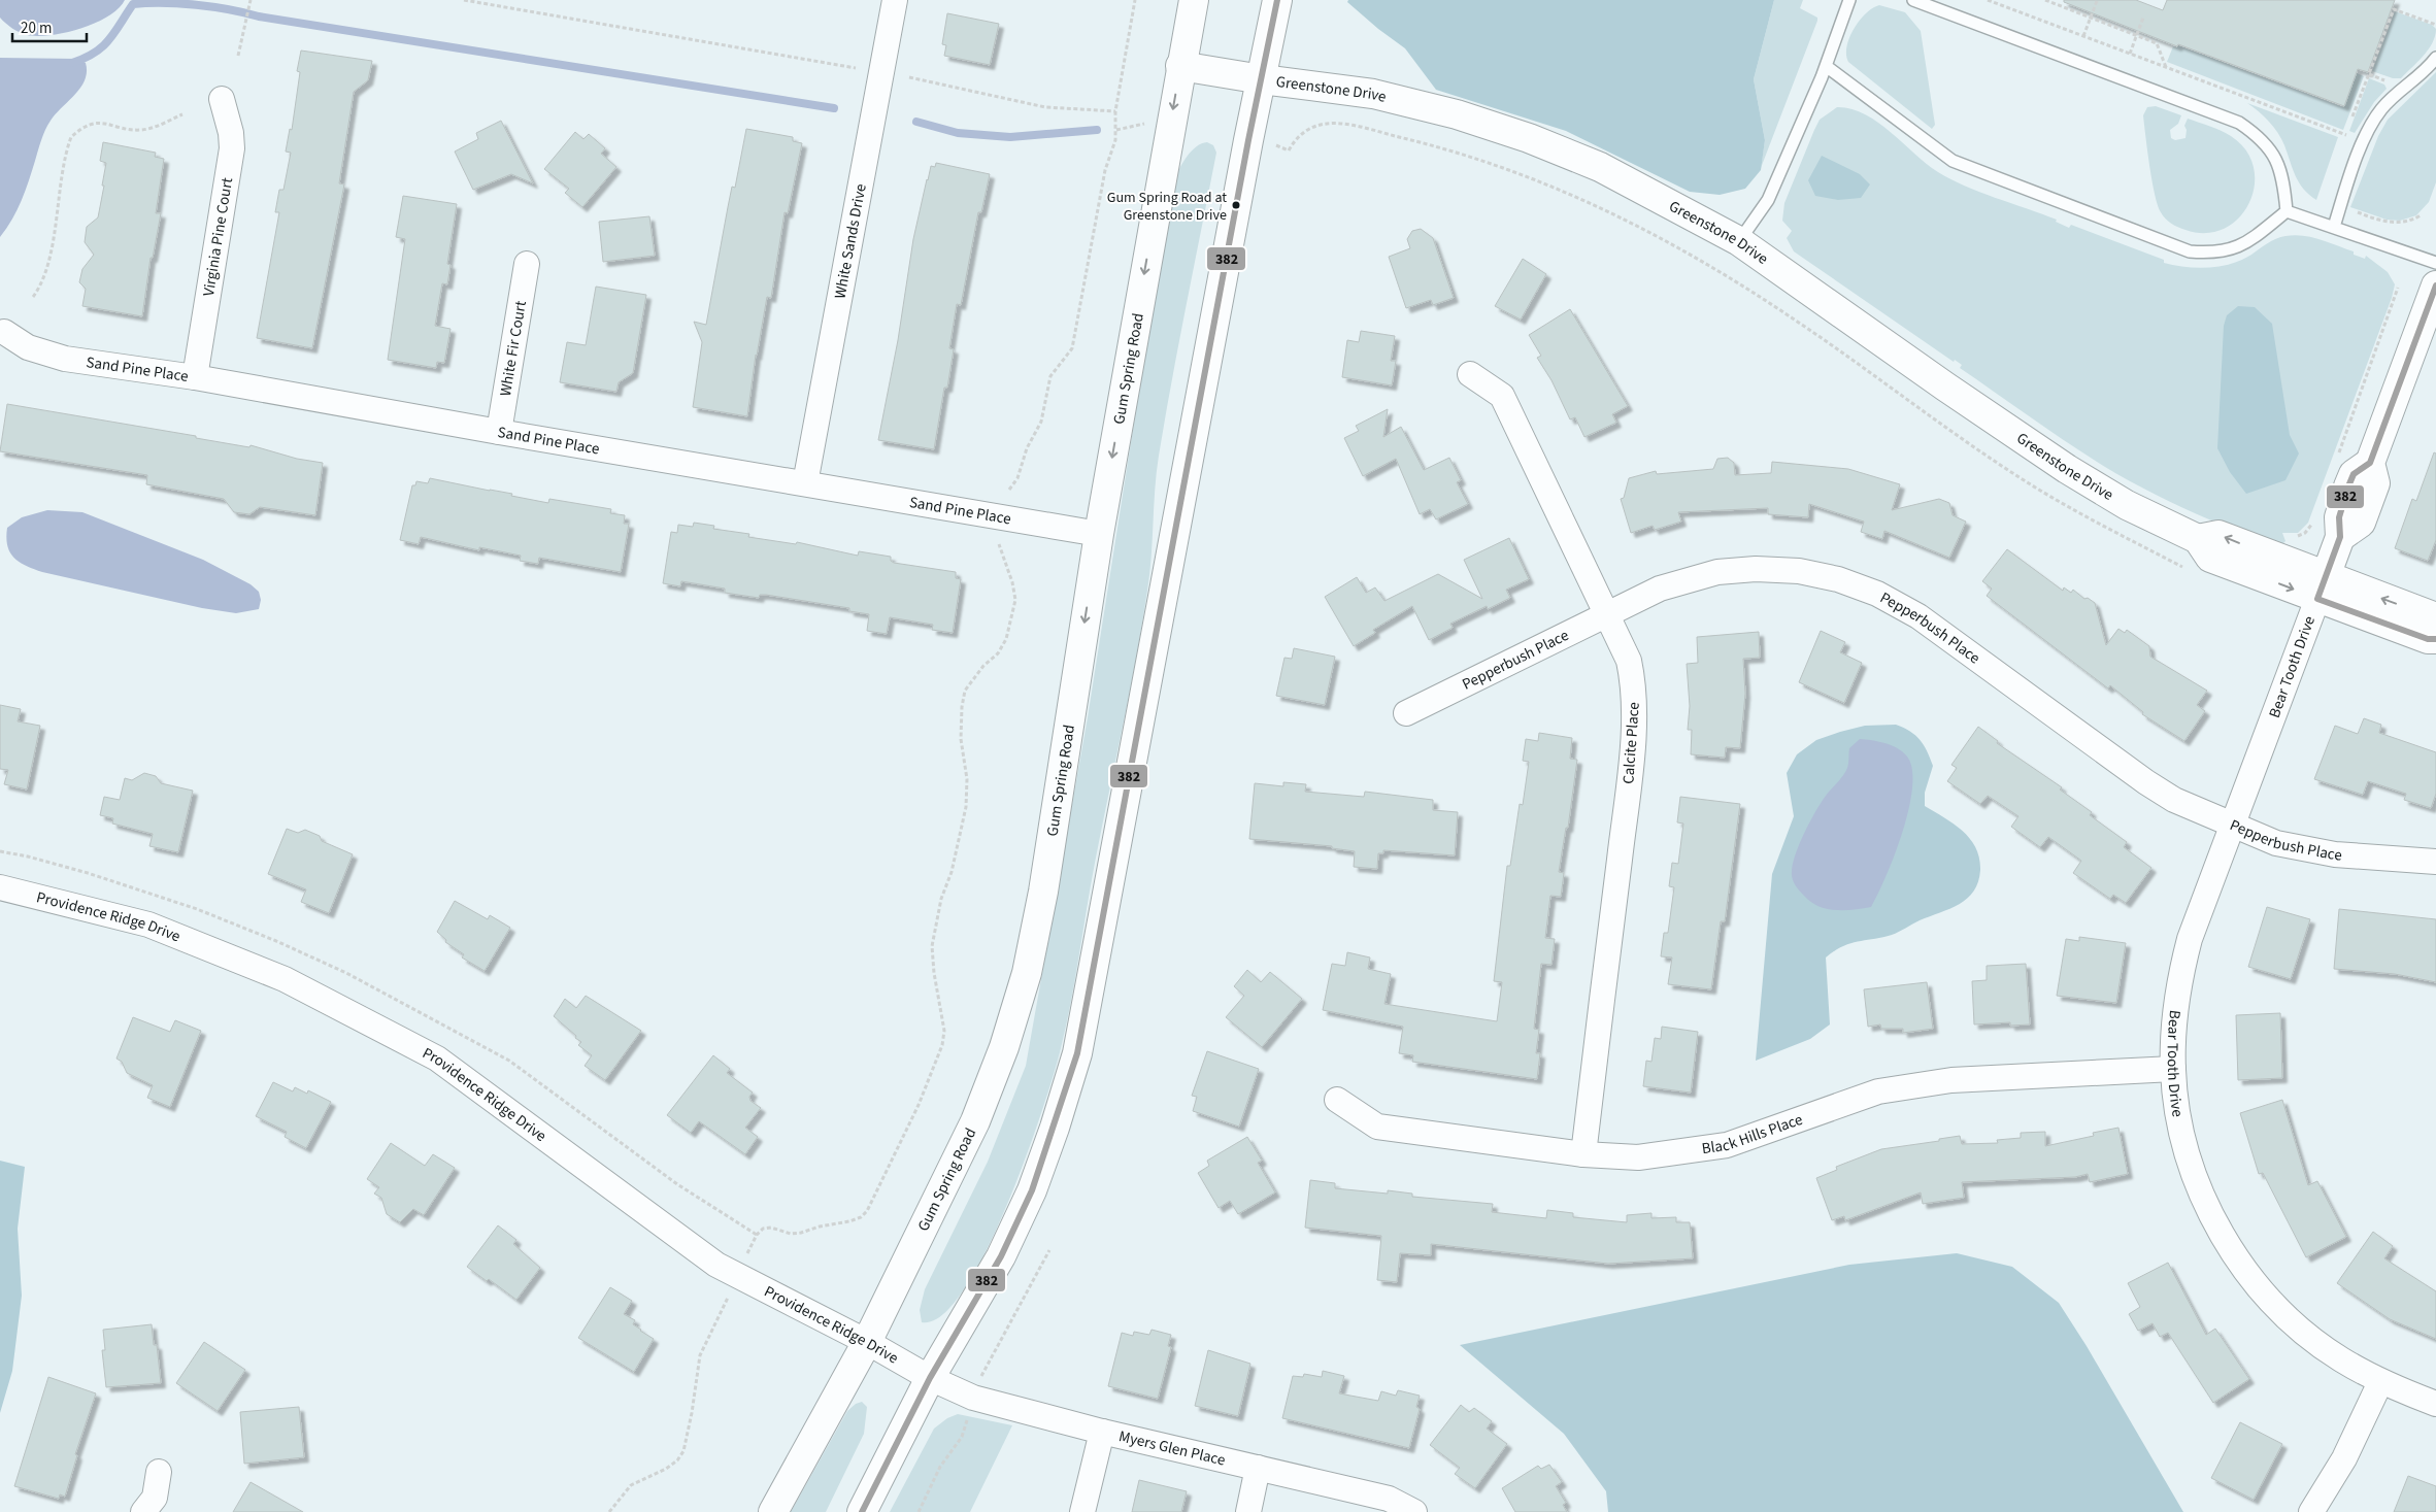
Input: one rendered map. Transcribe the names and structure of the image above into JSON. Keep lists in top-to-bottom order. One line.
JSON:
{"streets":{"main road":["Greenstone Drive","Gum Spring Road"],"street":["Virginia Pine Court","White Sands Drive","White Fir Court","Sand Pine Place","Pepperbush Place","Bear Tooth Drive","Calcite Place","Providence Ridge Drive","Black Hills Place","Myers Glen Place"]},"crossings":[["Greenstone Drive","Gum Spring Road"],["Greenstone Drive","Bear Tooth Drive"],["Virginia Pine Court","Sand Pine Place"],["White Sands Drive","Sand Pine Place"],["White Fir Court","Sand Pine Place"],["Sand Pine Place","Gum Spring Road"],["Gum Spring Road","Providence Ridge Drive"],["Pepperbush Place","Bear Tooth Drive"],["Pepperbush Place","Calcite Place"],["Bear Tooth Drive","Black Hills Place"],["Calcite Place","Black Hills Place"],["Providence Ridge Drive","Myers Glen Place"]],"places":["Gum Spring Road at Greenstone Drive"],"lines":["transit line 382"],"scale_bar":"20 m"}
